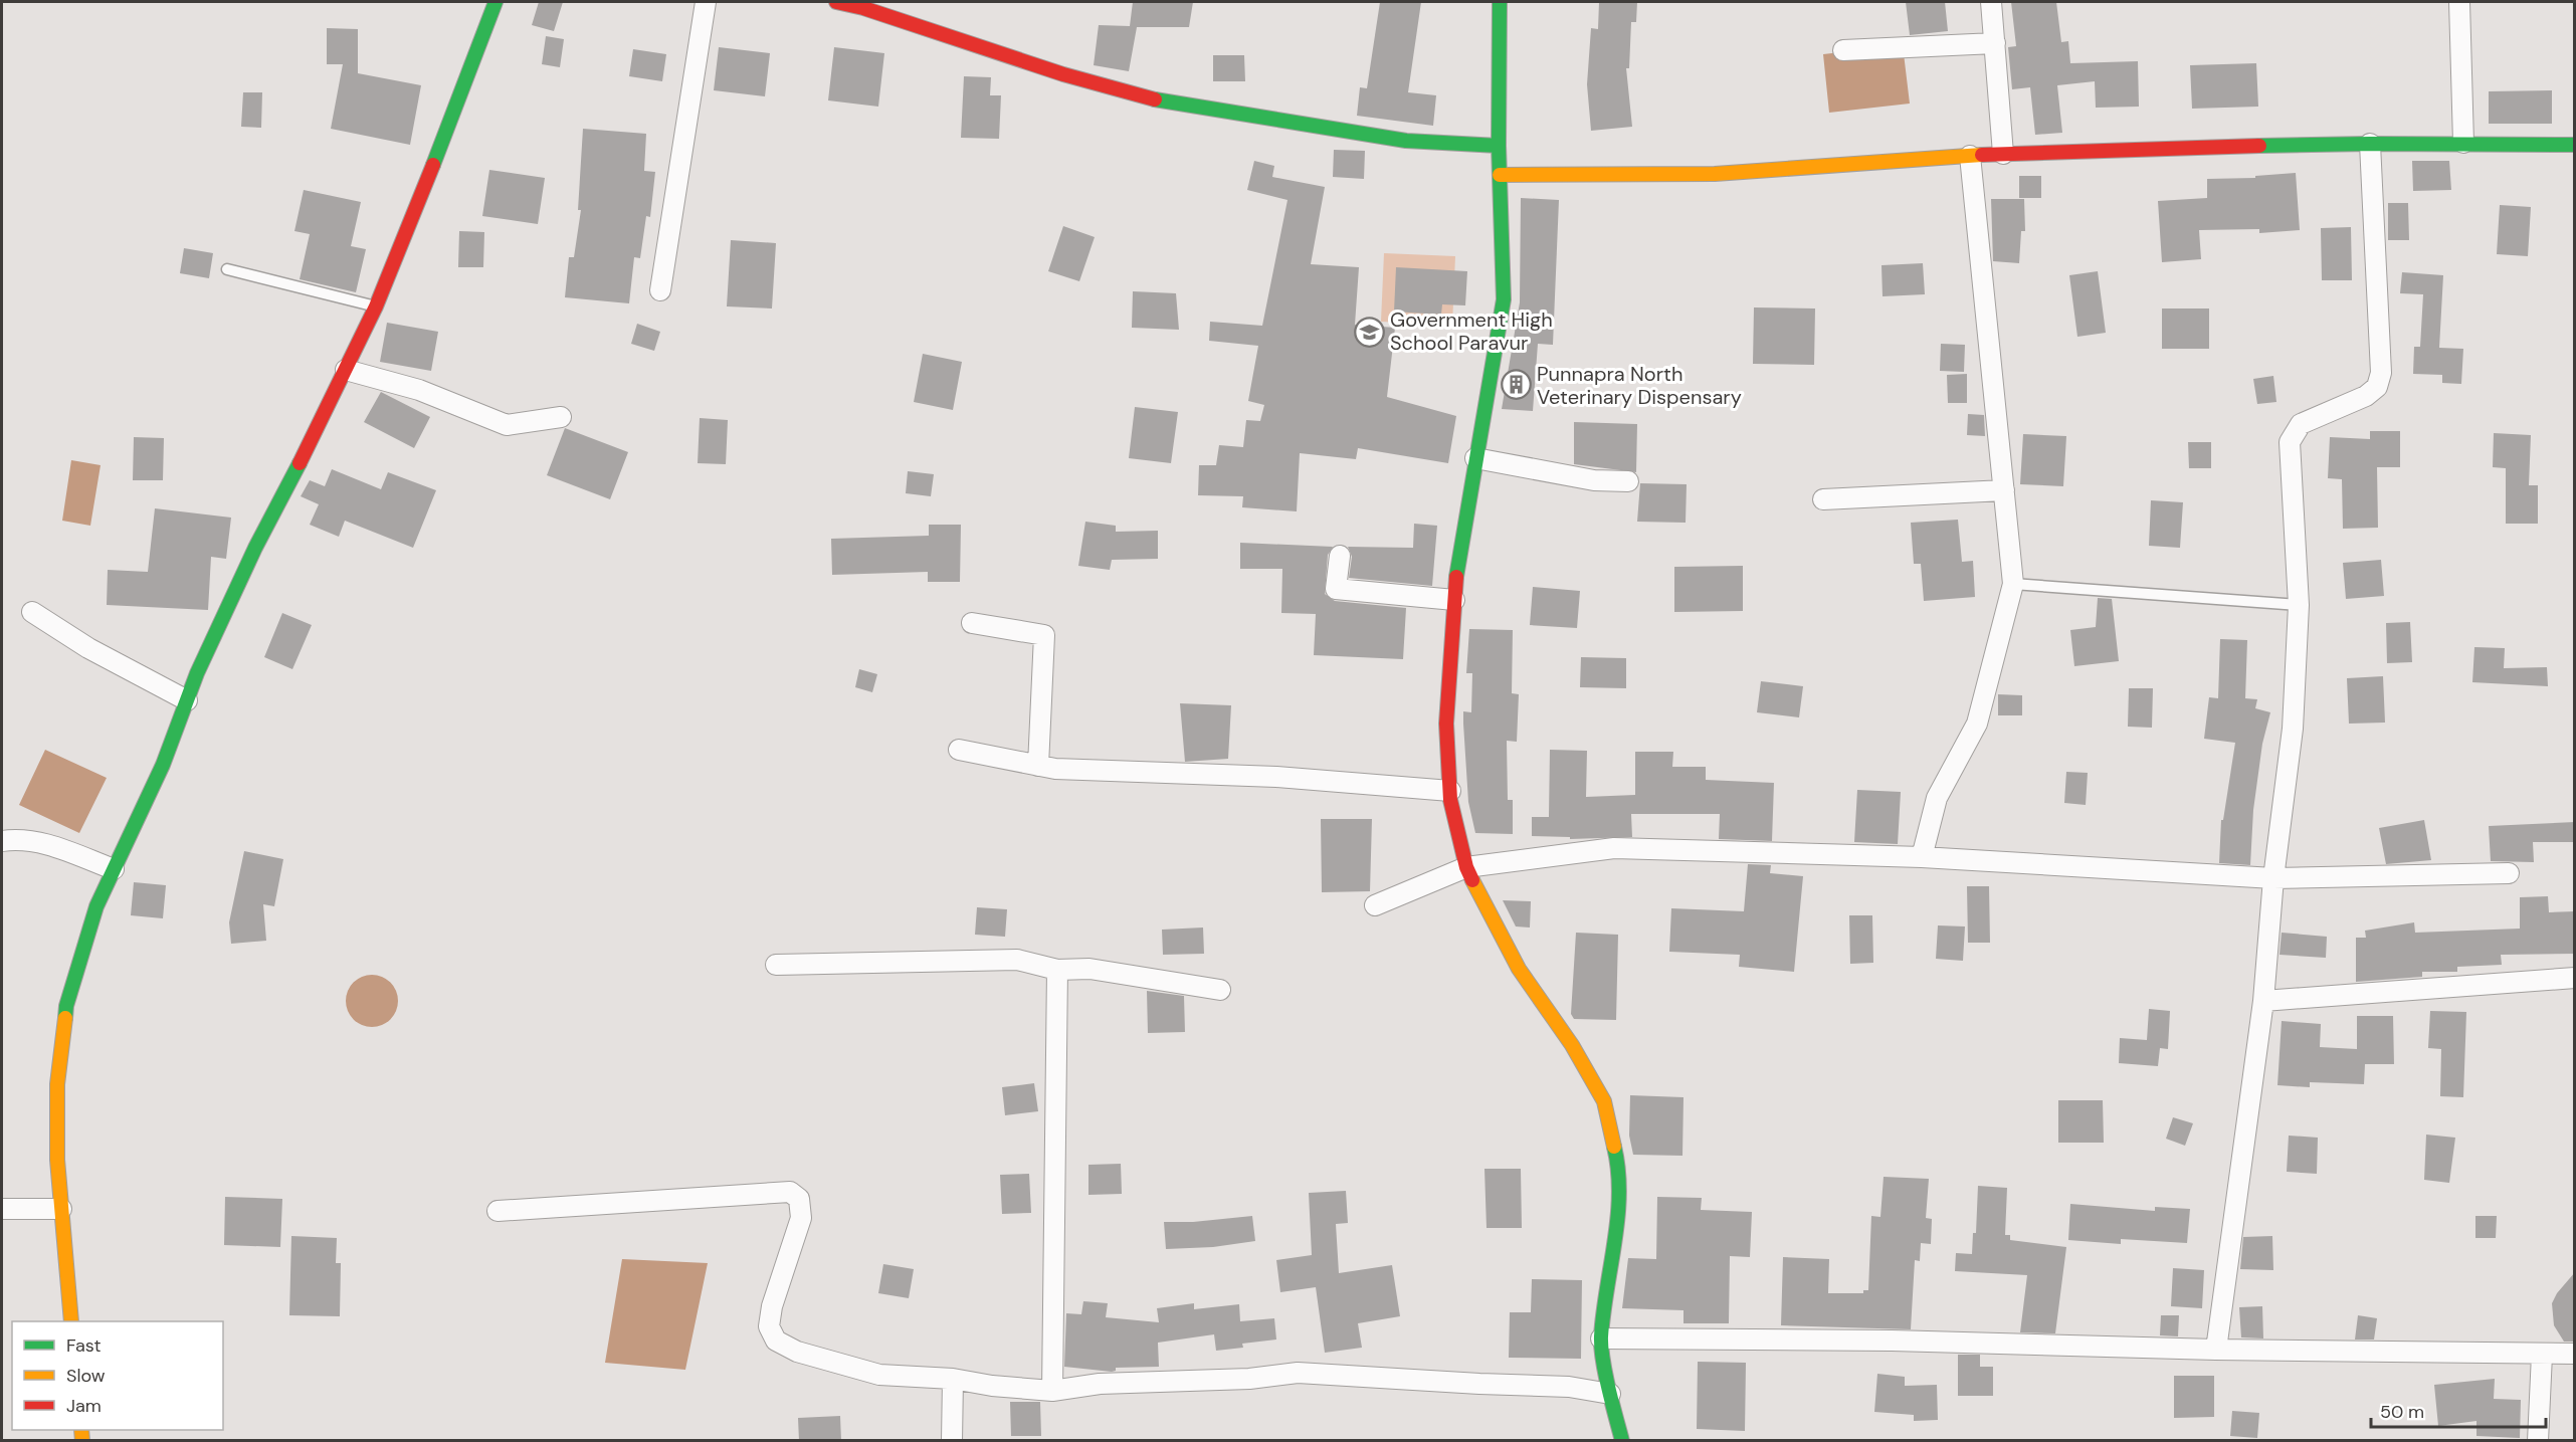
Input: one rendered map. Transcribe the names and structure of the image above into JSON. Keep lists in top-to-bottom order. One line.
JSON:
{"places":{"school or university":["Government High School Paravur"],"building":["Punnapra North Veterinary Dispensary"]},"legend":["Fast","Slow","Jam"],"scale_bar":"50 m"}
